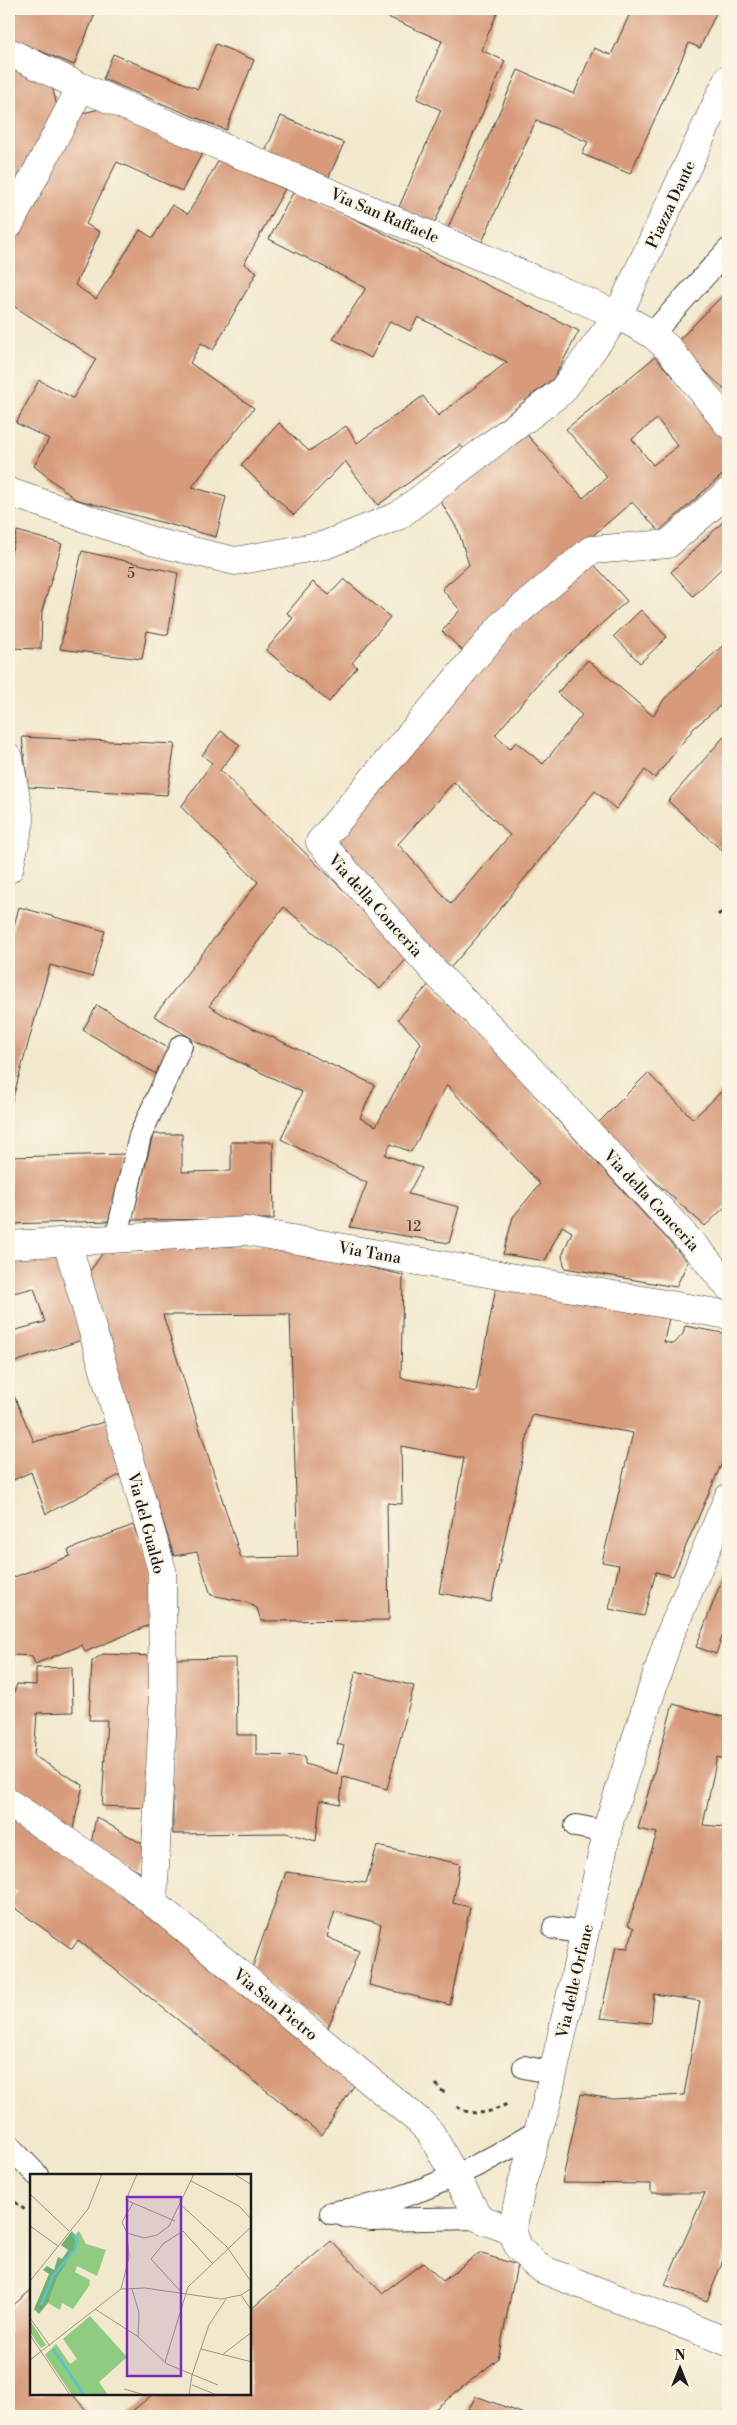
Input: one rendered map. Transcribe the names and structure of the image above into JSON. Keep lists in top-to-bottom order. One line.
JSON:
{"streets":{"street":["Piazza Dante","Via San Raffaele","Via della Conceria","Via Tana","Via del Gualdo","Via delle Orfane","Via San Pietro"]},"crossings":[["Piazza Dante","Via San Raffaele"],["Via Tana","Via del Gualdo"],["Via del Gualdo","Via San Pietro"]],"house_numbers":["5","12"],"north":"top"}
